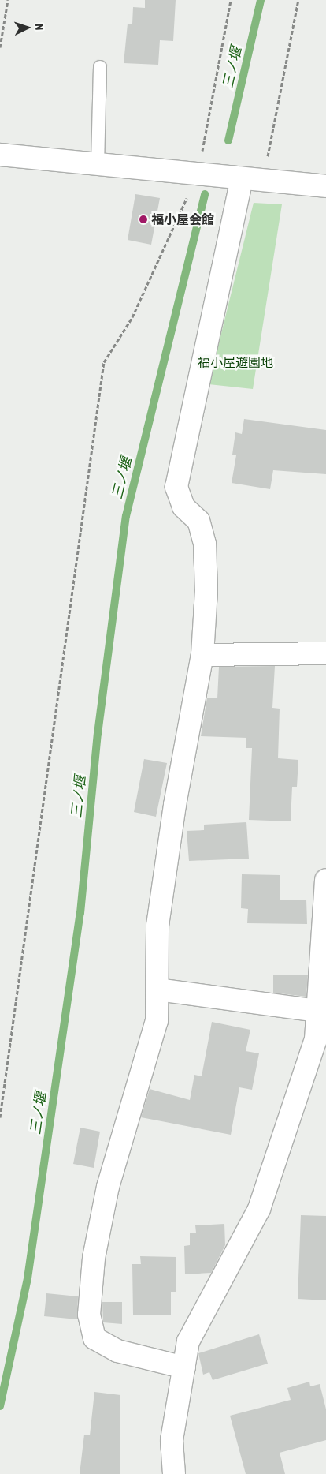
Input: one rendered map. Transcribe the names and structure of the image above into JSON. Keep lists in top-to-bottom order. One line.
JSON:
{"water":["三ノ堰"],"parks":["福小屋遊園地"],"places":["福小屋会館"],"north":"right"}
